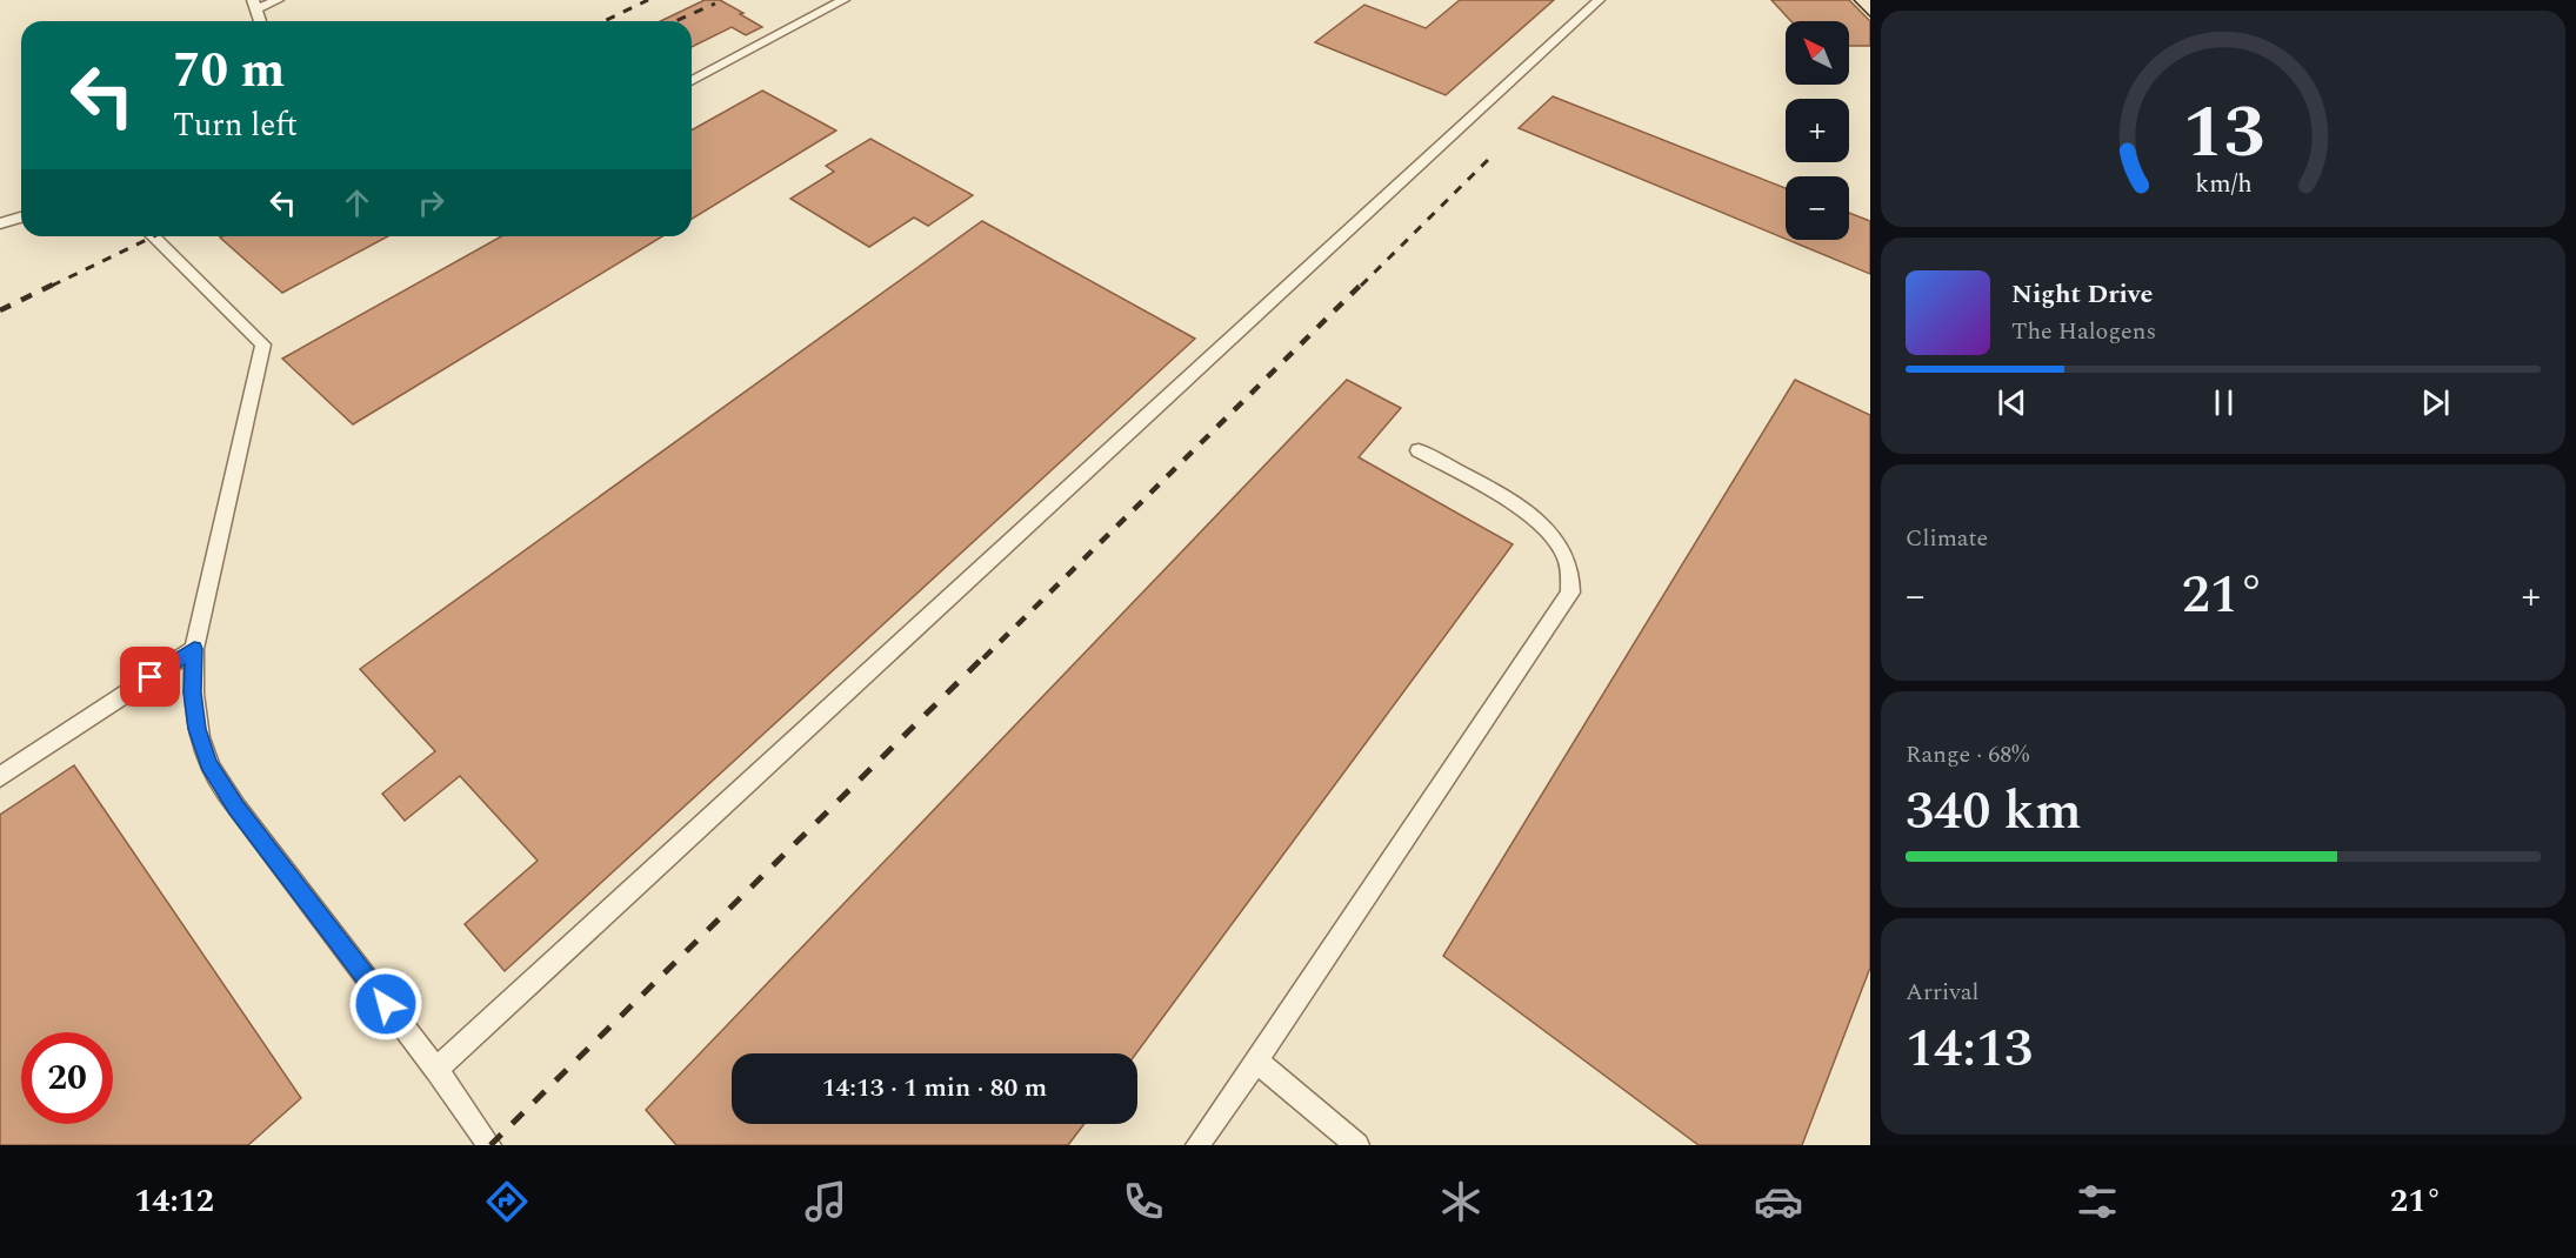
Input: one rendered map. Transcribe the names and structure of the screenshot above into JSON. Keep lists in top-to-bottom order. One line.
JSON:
{"north":"top left","page":{"map_buttons":["+","−"],"turn":["70 m","Turn left"],"song":["Night Drive","The Halogens"],"tile":["Climate",["Range · 68%","340 km"],["Arrival","14:13"]],"heat":["−","21°","+"],"limit":"20","trip":"14:13 · 1 min · 80 m","tabs":["14:12","21°"],"gauge":["13","km/h"]}}
